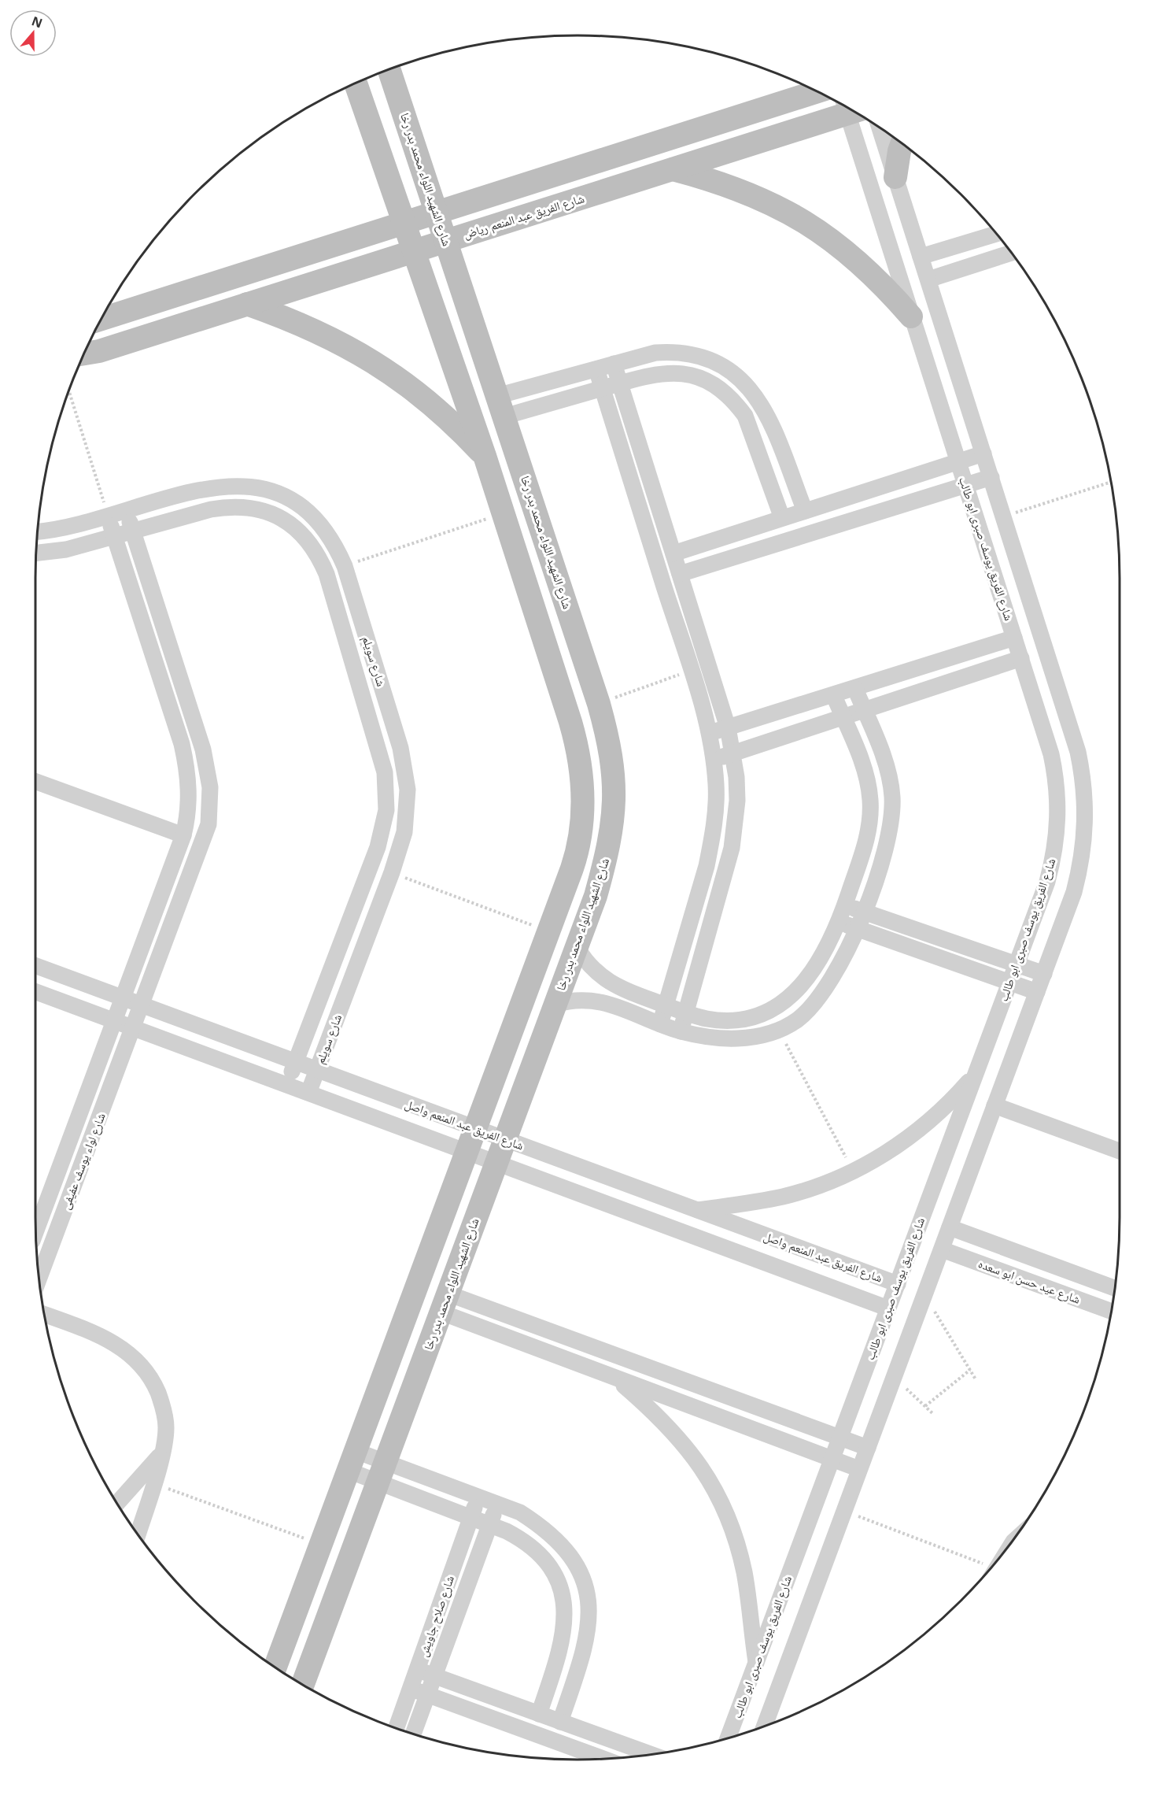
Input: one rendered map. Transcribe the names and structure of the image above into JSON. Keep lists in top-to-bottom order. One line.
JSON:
{"streets":{"street":["شارع الشهيد اللواء محمد بدر رخا","شارع الفريق عبد المنعم رياض","شارع الفريق يوسف صبرى ابو طالب","شارع سويلم","شارع الفريق عبد المنعم واصل","شارع لواء يوسف عفيفى","شارع عيد حسن ابو سعده","شارع صلاح جاويش"]},"crossings":[["شارع الشهيد اللواء محمد بدر رخا","شارع الفريق عبد المنعم رياض"],["شارع الشهيد اللواء محمد بدر رخا","شارع الفريق عبد المنعم واصل"],["شارع الفريق يوسف صبرى ابو طالب","شارع الفريق عبد المنعم واصل"],["شارع سويلم","شارع الفريق عبد المنعم واصل"],["شارع سويلم","شارع لواء يوسف عفيفى"],["شارع الفريق عبد المنعم واصل","شارع لواء يوسف عفيفى"]],"north":"top"}
